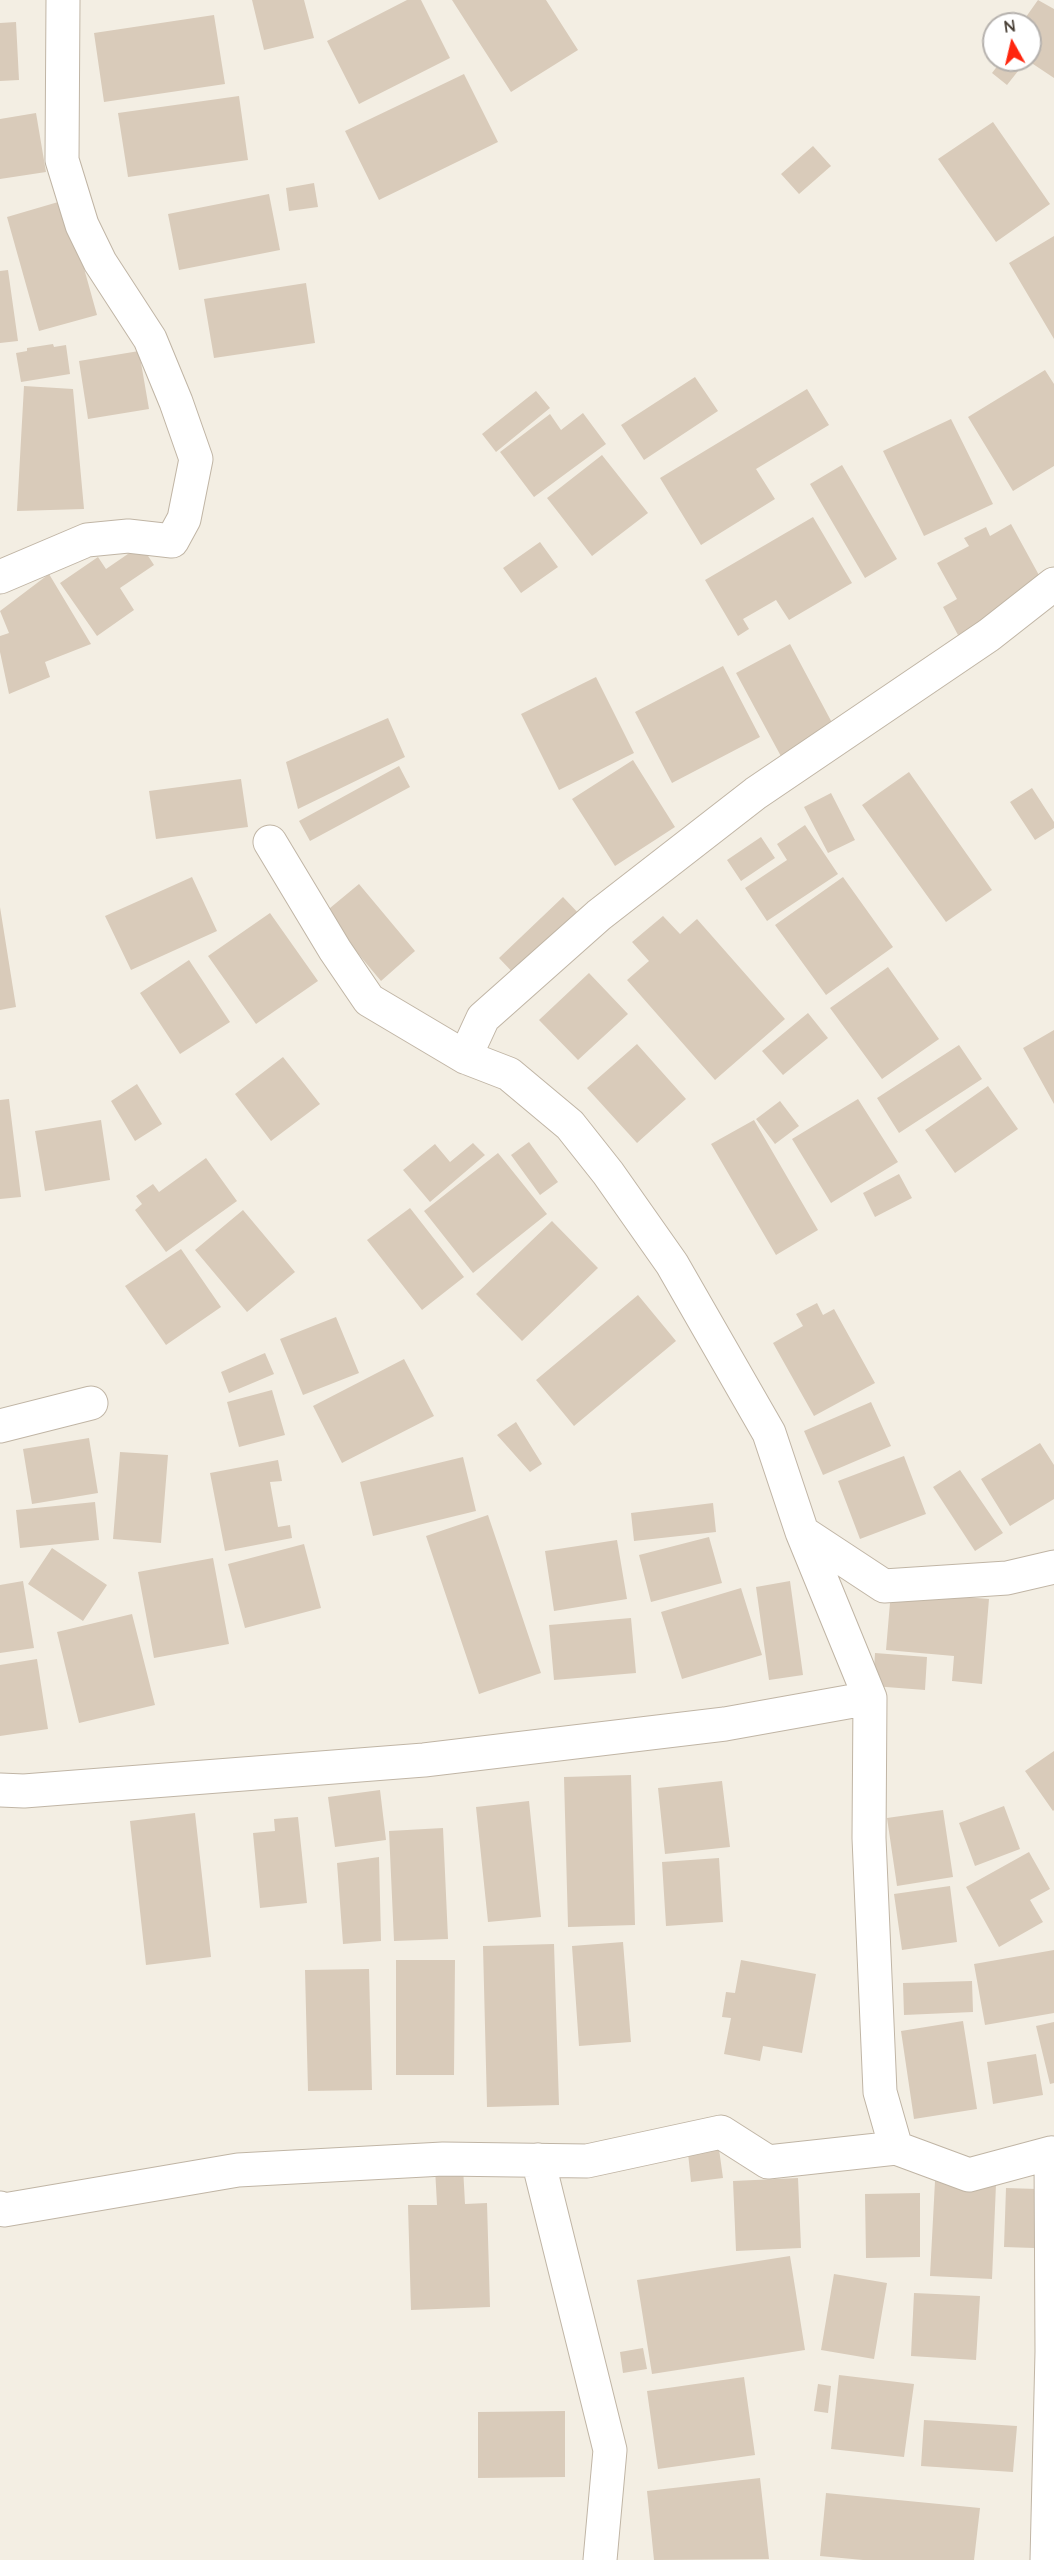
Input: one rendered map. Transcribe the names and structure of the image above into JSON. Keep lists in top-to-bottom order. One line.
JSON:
{"north":"top"}
